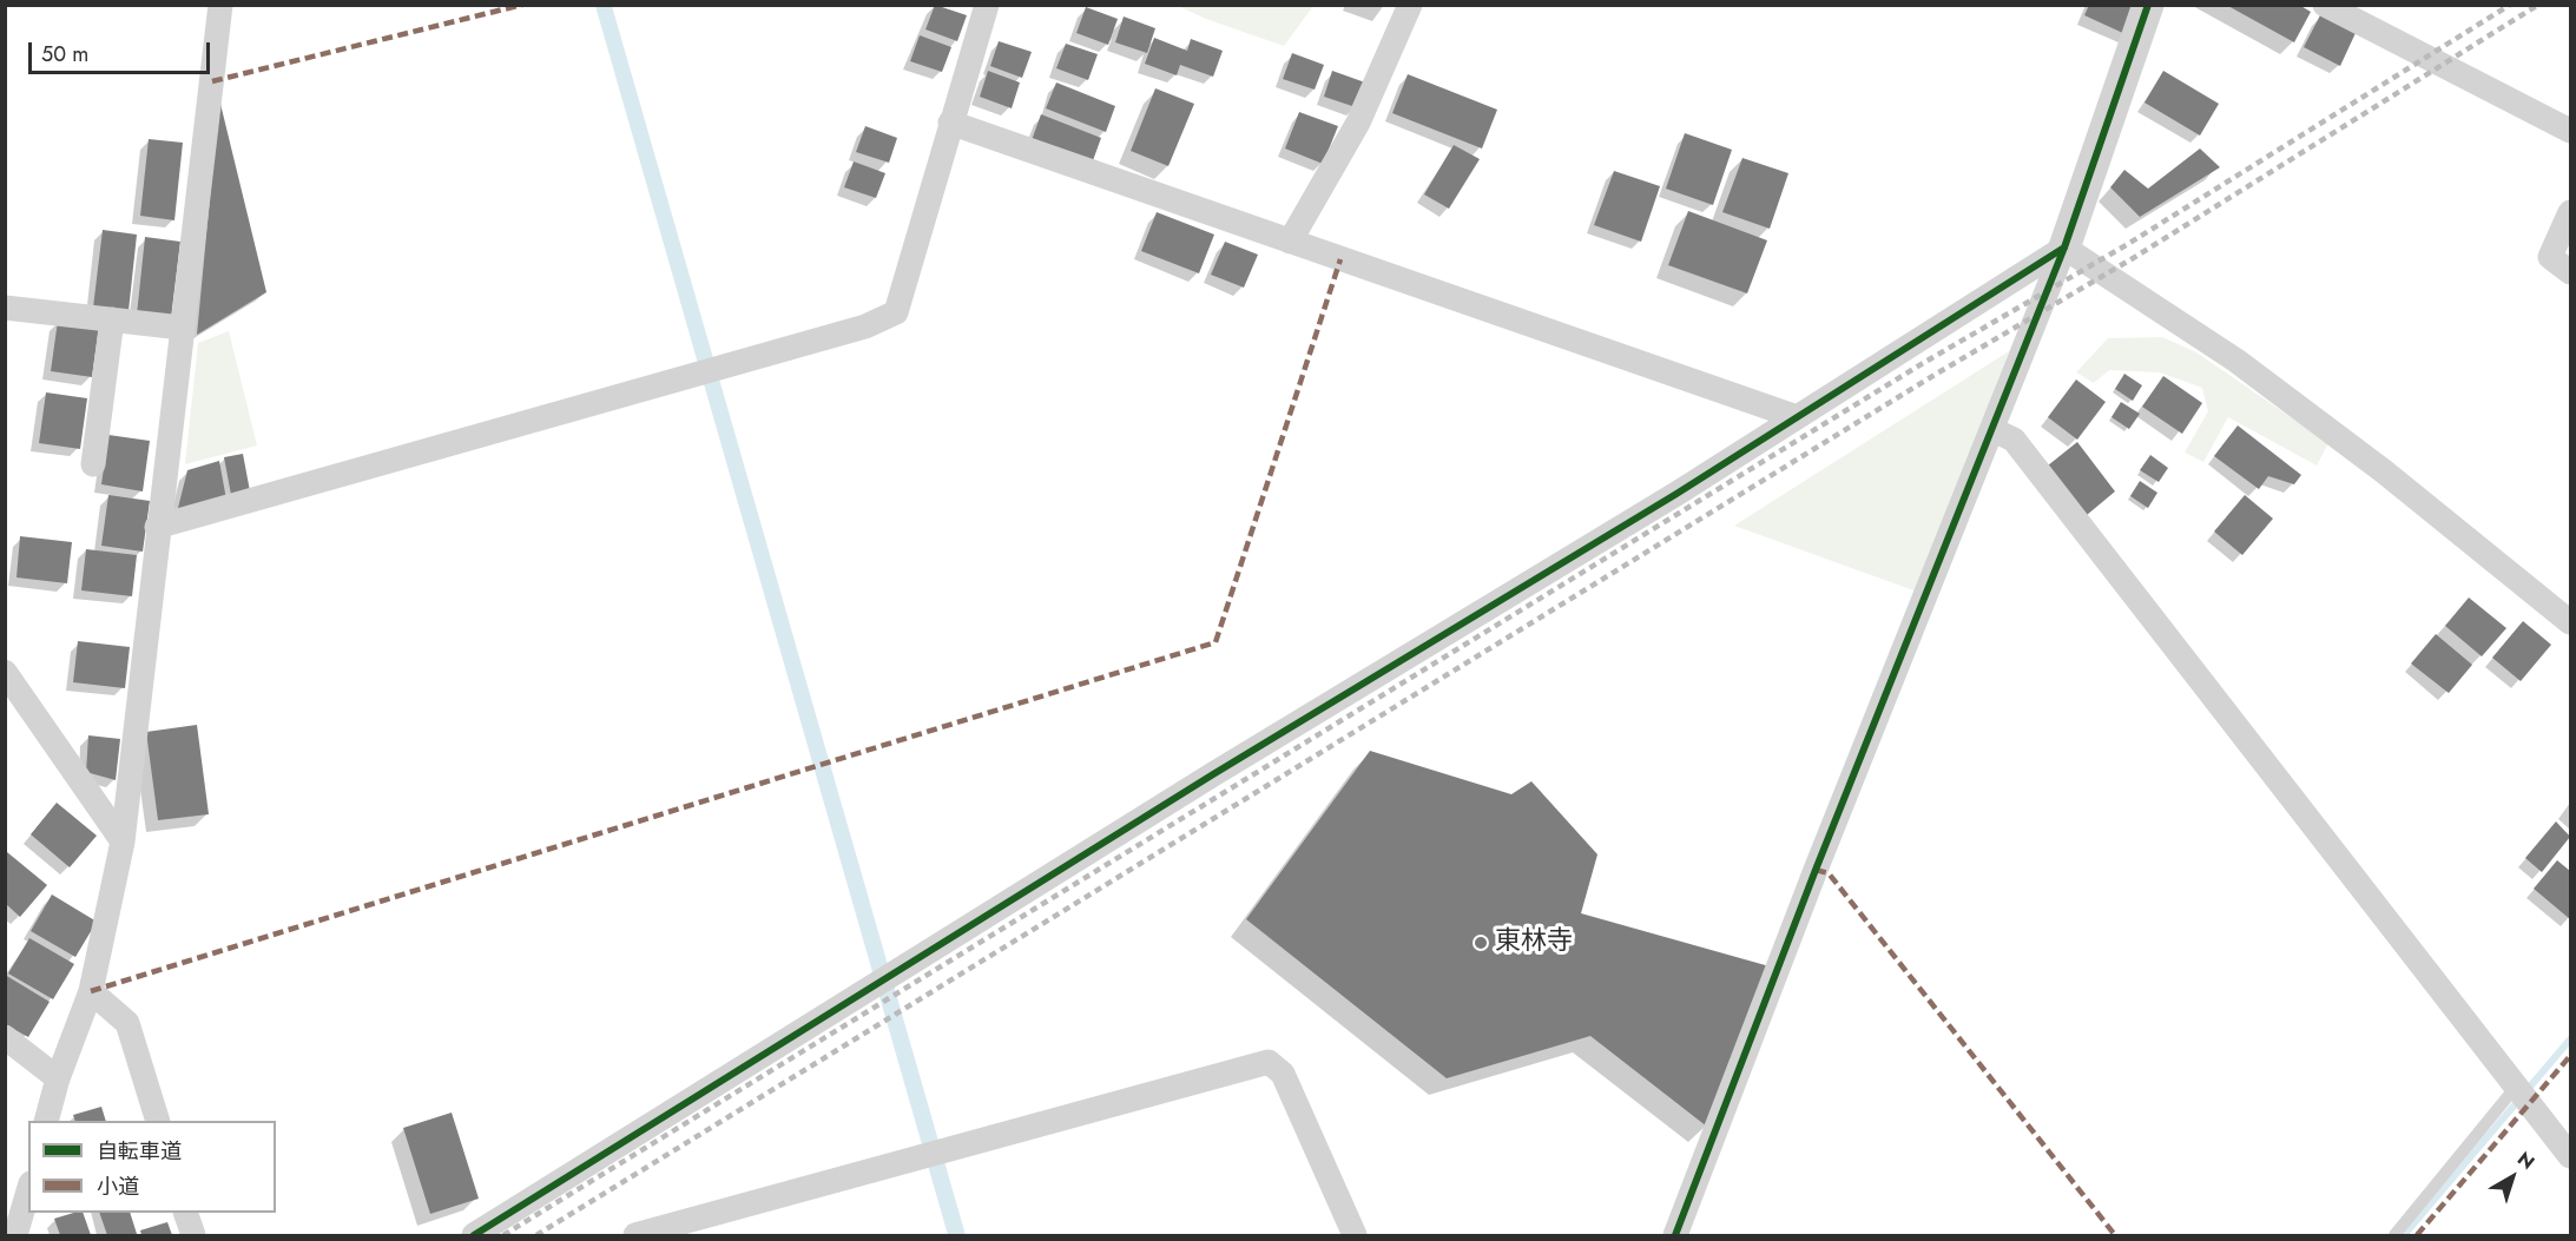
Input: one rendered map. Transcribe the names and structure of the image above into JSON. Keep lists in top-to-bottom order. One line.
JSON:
{"places":["東林寺"],"legend":["自転車道","小道"],"scale_bar":"50 m","north":"top right"}
